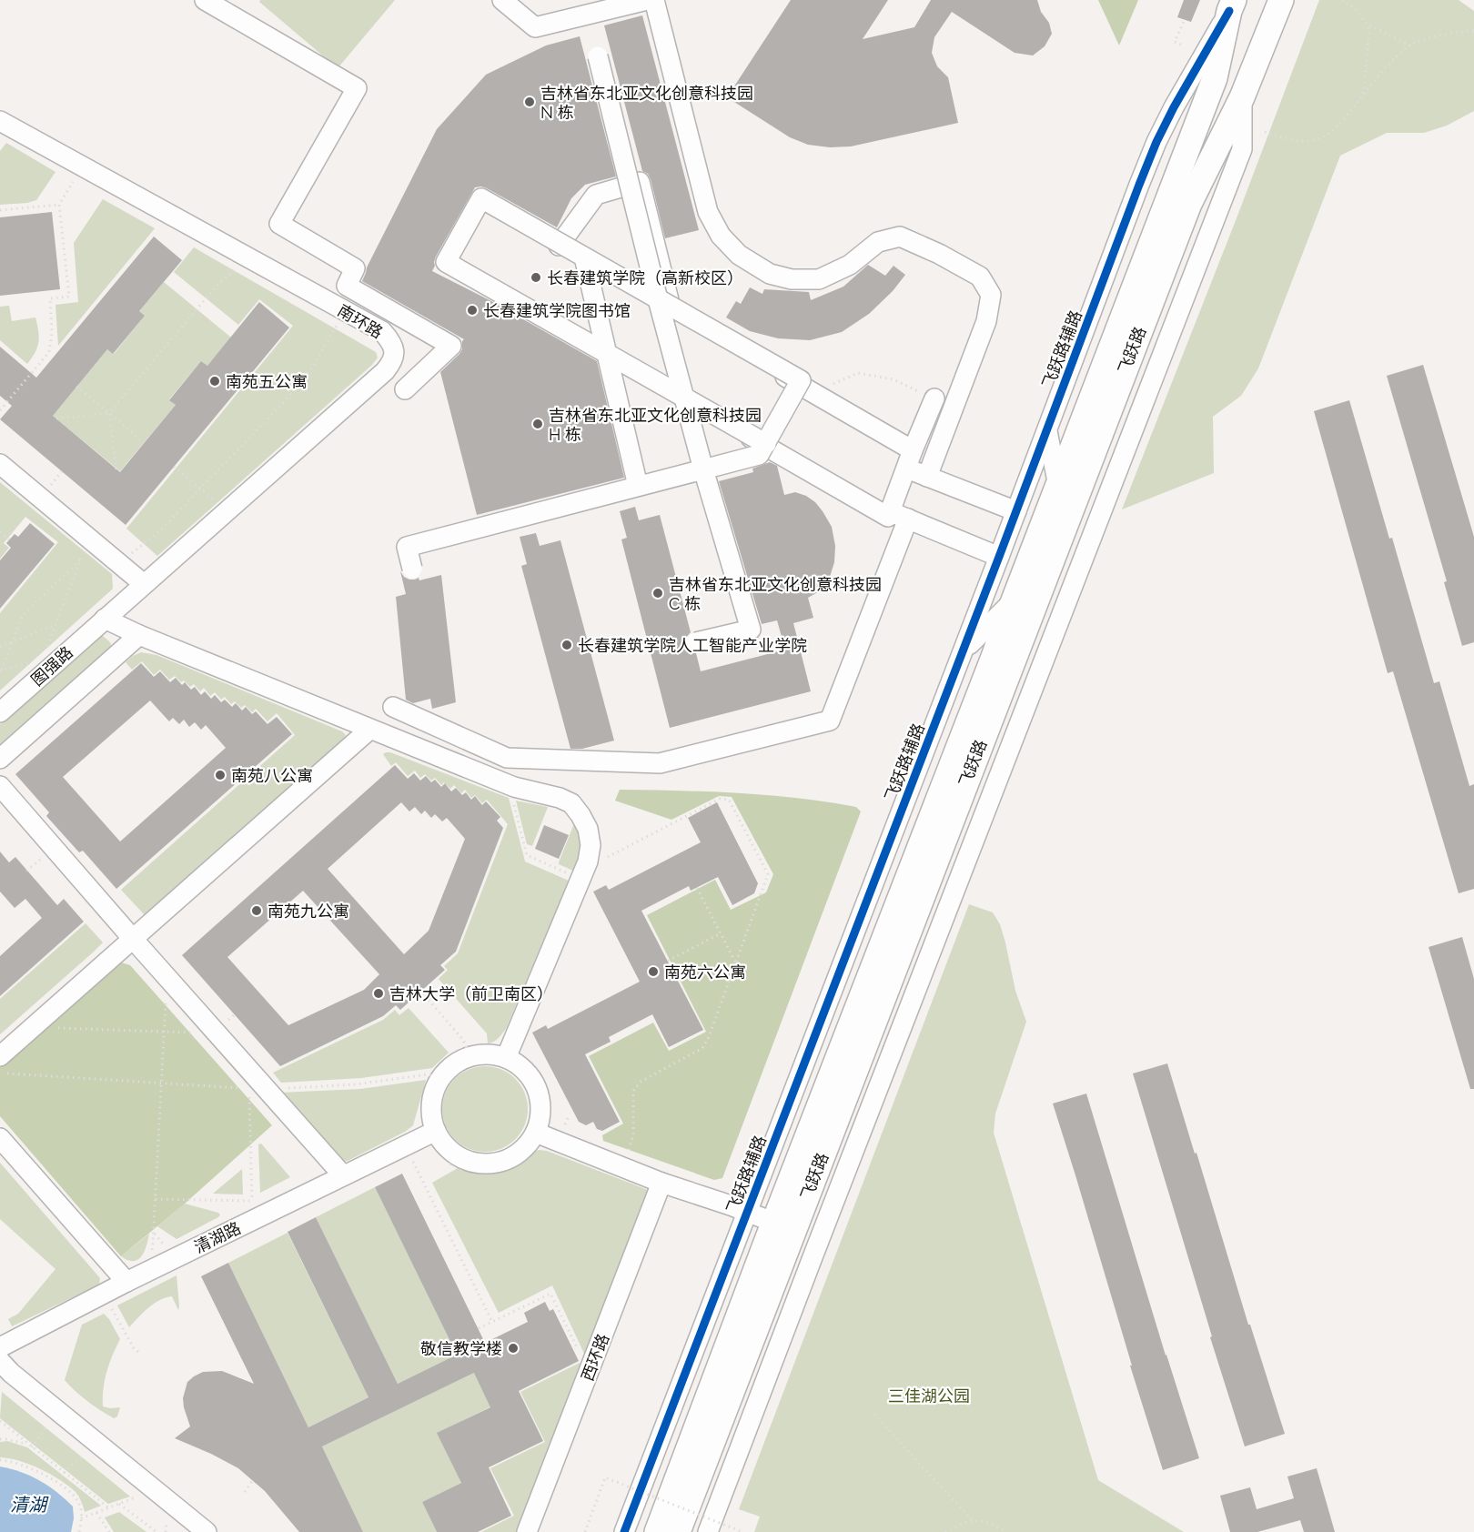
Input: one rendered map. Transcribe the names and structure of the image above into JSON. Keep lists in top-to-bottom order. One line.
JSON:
{"streets":{"main road":["飞跃路"],"street":["南环路","飞跃路辅路","图强路","清湖路","西环路"]},"crossings":[["南环路","图强路"],["飞跃路辅路","飞跃路"]],"water":["清湖"],"parks":["三佳湖公园"],"places":["吉林省东北亚文化创意科技园 N 栋","长春建筑学院（高新校区）","长春建筑学院图书馆","南苑五公寓","吉林省东北亚文化创意科技园 H 栋","吉林省东北亚文化创意科技园 C 栋","长春建筑学院人工智能产业学院","南苑八公寓","南苑九公寓","南苑六公寓","吉林大学（前卫南区）","敬信教学楼"]}
